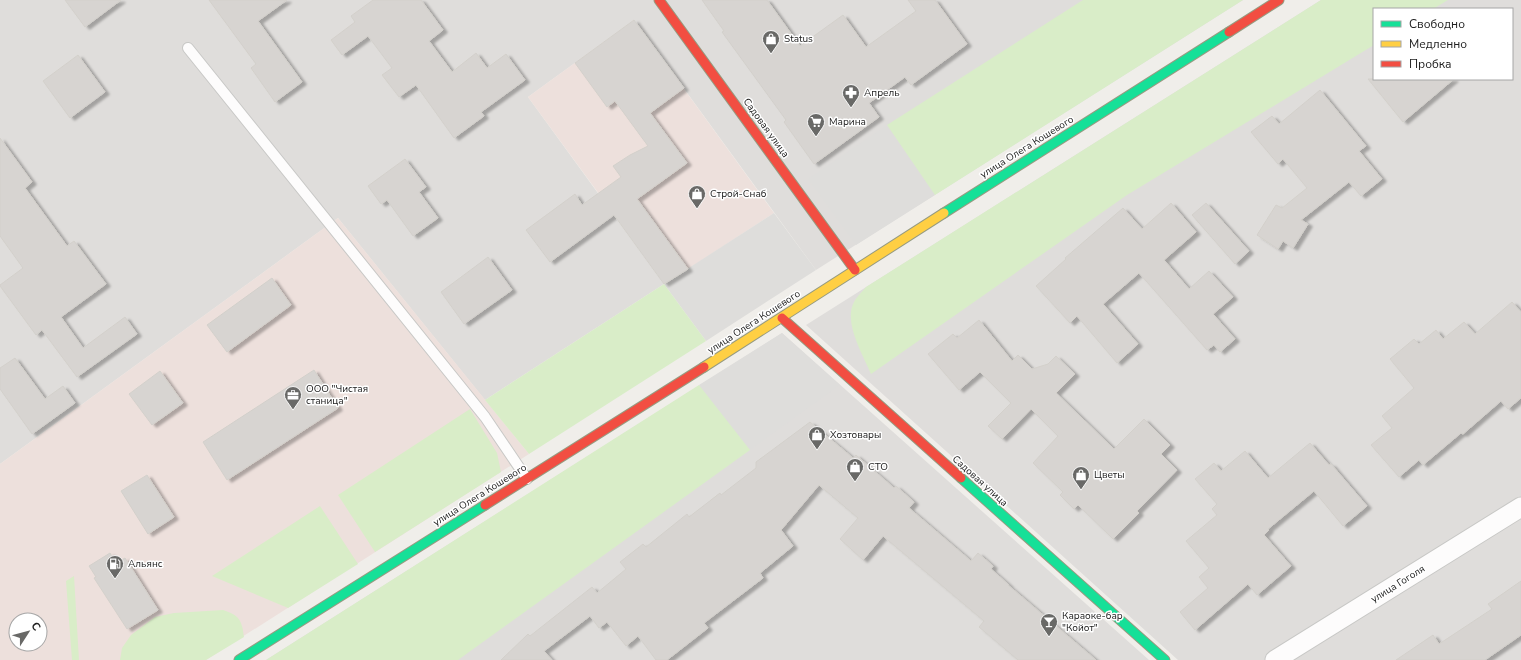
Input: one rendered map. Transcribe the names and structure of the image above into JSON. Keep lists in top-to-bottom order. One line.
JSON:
{"streets":{"street":["Садовая улица","улица Олега Кошевого","улица Гоголя"]},"crossings":[["Садовая улица","улица Олега Кошевого"]],"places":{"shop":["Status","Строй-Снаб","Хозтовары","СТО","Цветы"],"pharmacy":["Апрель"],"supermarket":["Марина"],"office":["ООО \"Чистая станица\""],"fuel station":["Альянс"],"bar":["Караоке-бар \"Койот\""]},"legend":["Свободно","Медленно","Пробка"],"north":"top right"}
